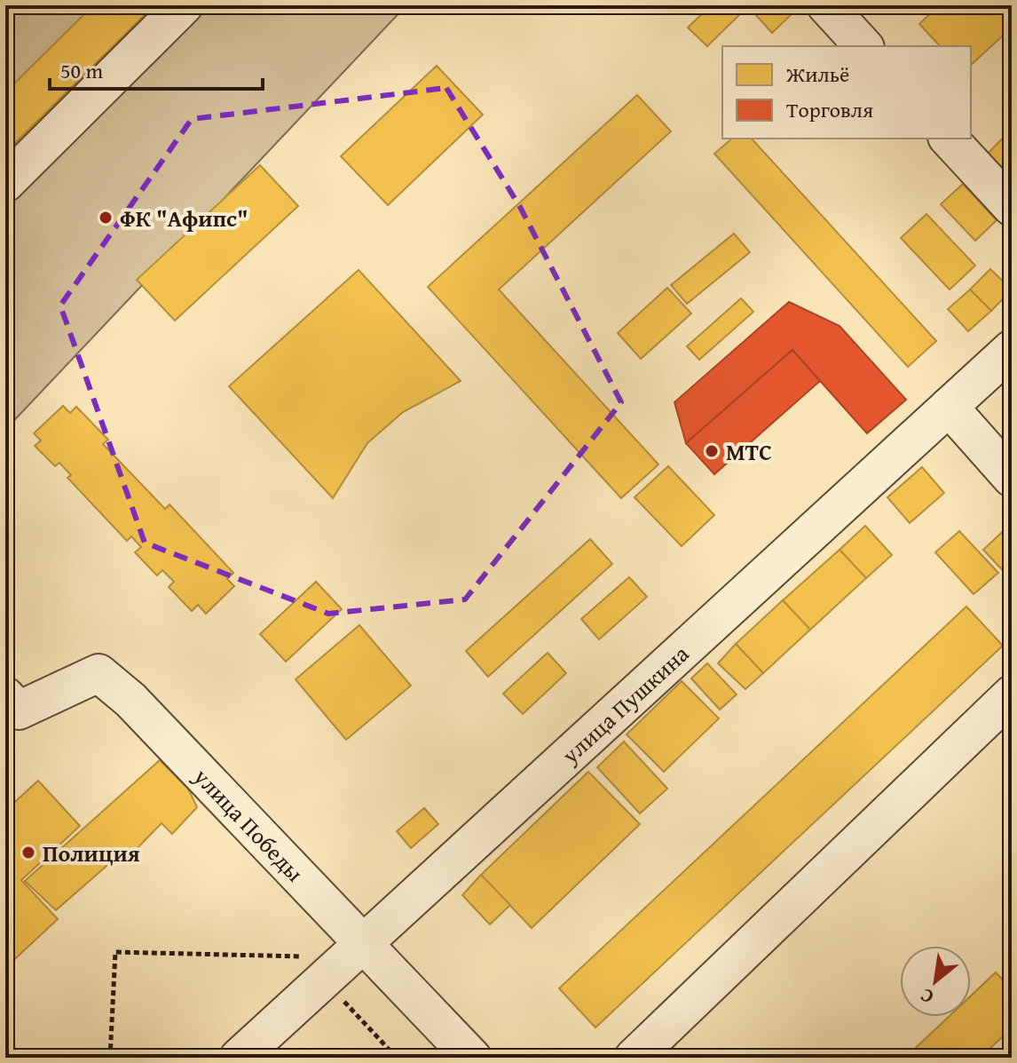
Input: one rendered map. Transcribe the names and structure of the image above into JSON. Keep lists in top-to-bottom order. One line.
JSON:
{"streets":{"street":["улица Пушкина","улица Победы"]},"crossings":[["улица Пушкина","улица Победы"]],"places":["ФК \"Афипс\"","МТС","Полиция"],"legend":["Жильё","Торговля"],"scale_bar":"50 m","north":"bottom left"}
